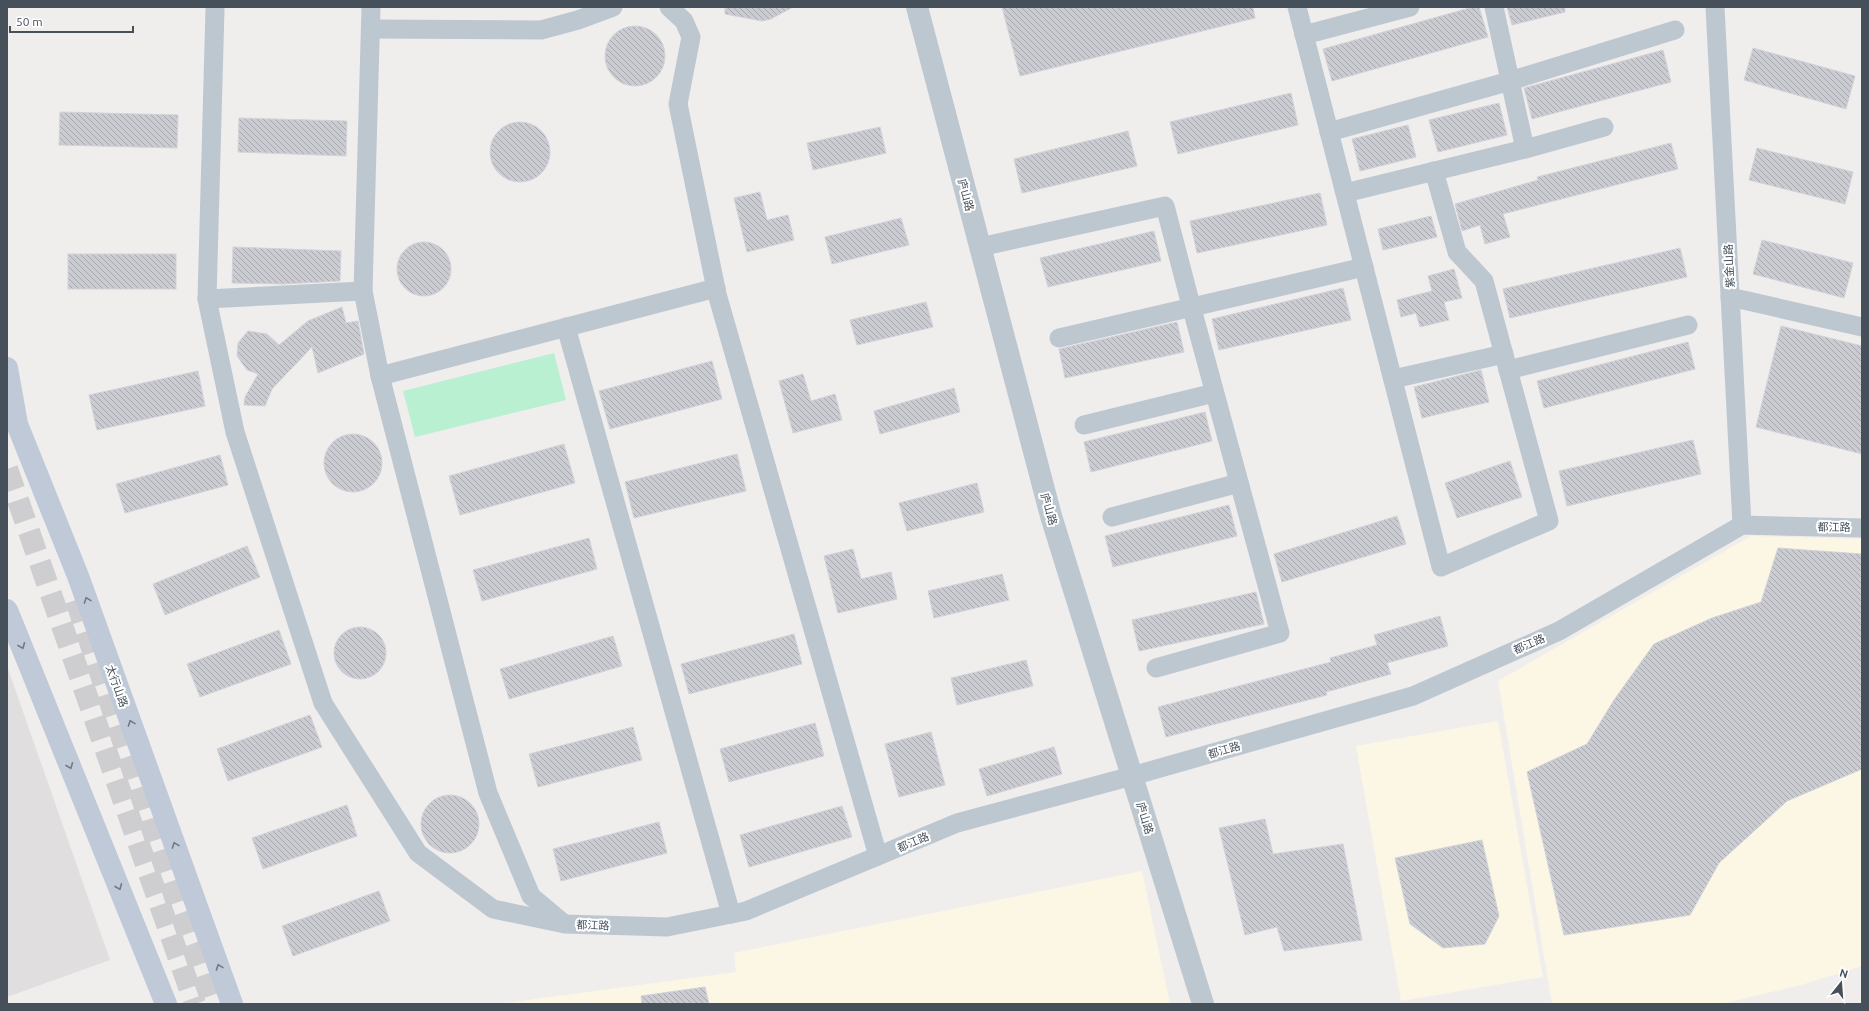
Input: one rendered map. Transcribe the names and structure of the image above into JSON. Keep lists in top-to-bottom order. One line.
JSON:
{"streets":{"main road":["太行山路"],"street":["庐山路","紫金山路","都江路"]},"crossings":[["庐山路","都江路"],["紫金山路","都江路"]],"scale_bar":"50 m","north":"top"}
